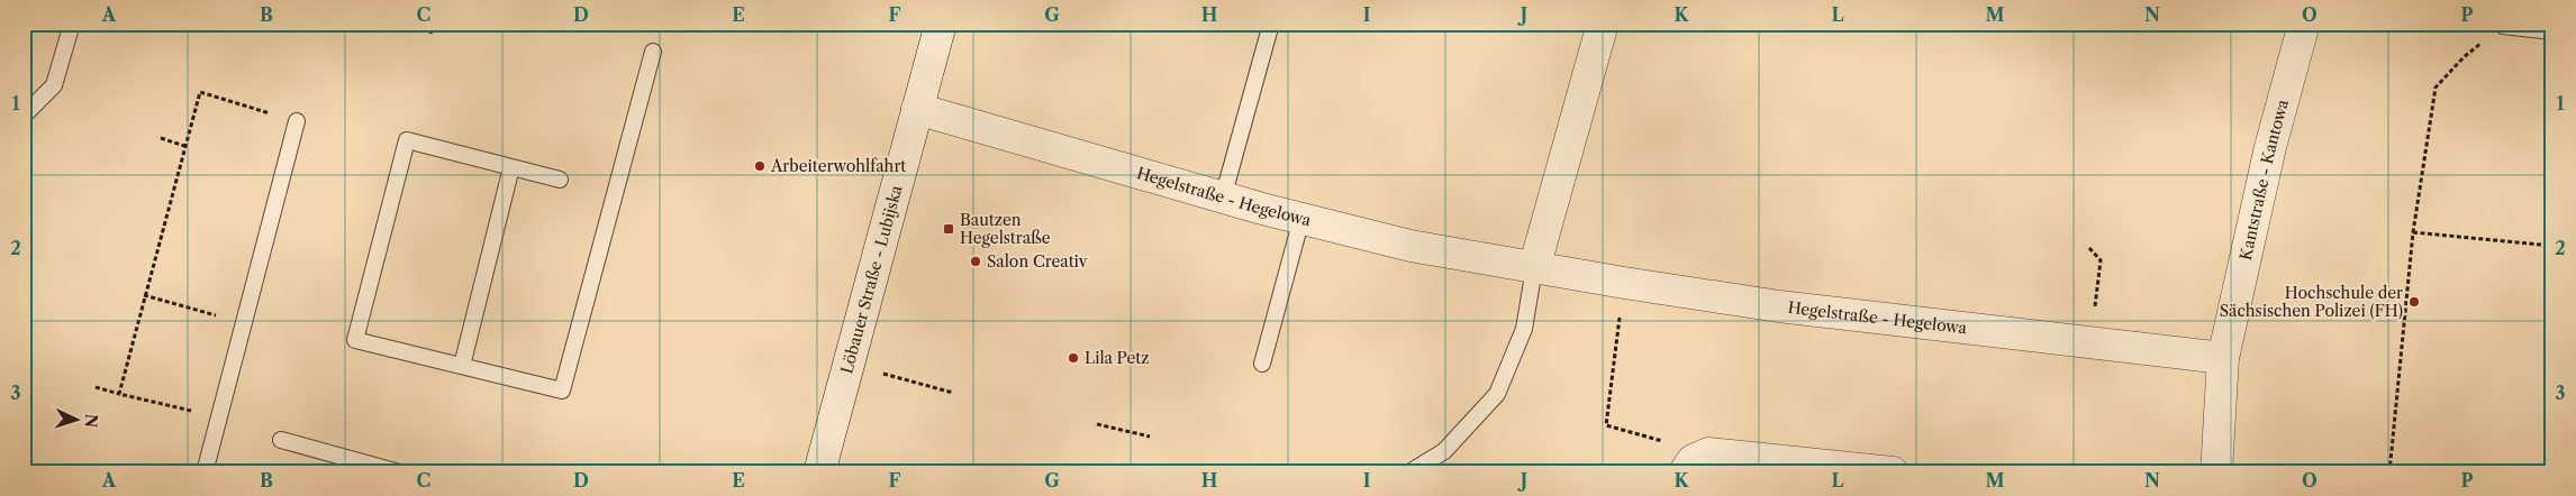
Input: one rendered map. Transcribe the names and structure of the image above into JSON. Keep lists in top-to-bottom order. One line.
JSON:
{"streets":{"street":["Kantstraße - Kantowa","Hegelstraße - Hegelowa","Löbauer Straße - Lubijska"]},"crossings":[["Kantstraße - Kantowa","Hegelstraße - Hegelowa"],["Hegelstraße - Hegelowa","Löbauer Straße - Lubijska"]],"places":{"other":["Arbeiterwohlfahrt","Salon Creativ","Hochschule der Sächsischen Polizei (FH)","Lila Petz"],"transit":["Bautzen Hegelstraße"]},"north":"right","grid":{"columns":["A","B","C","D","E","F","G","H","I","J","K","L","M","N","O","P"],"rows":["1","2","3"]}}
